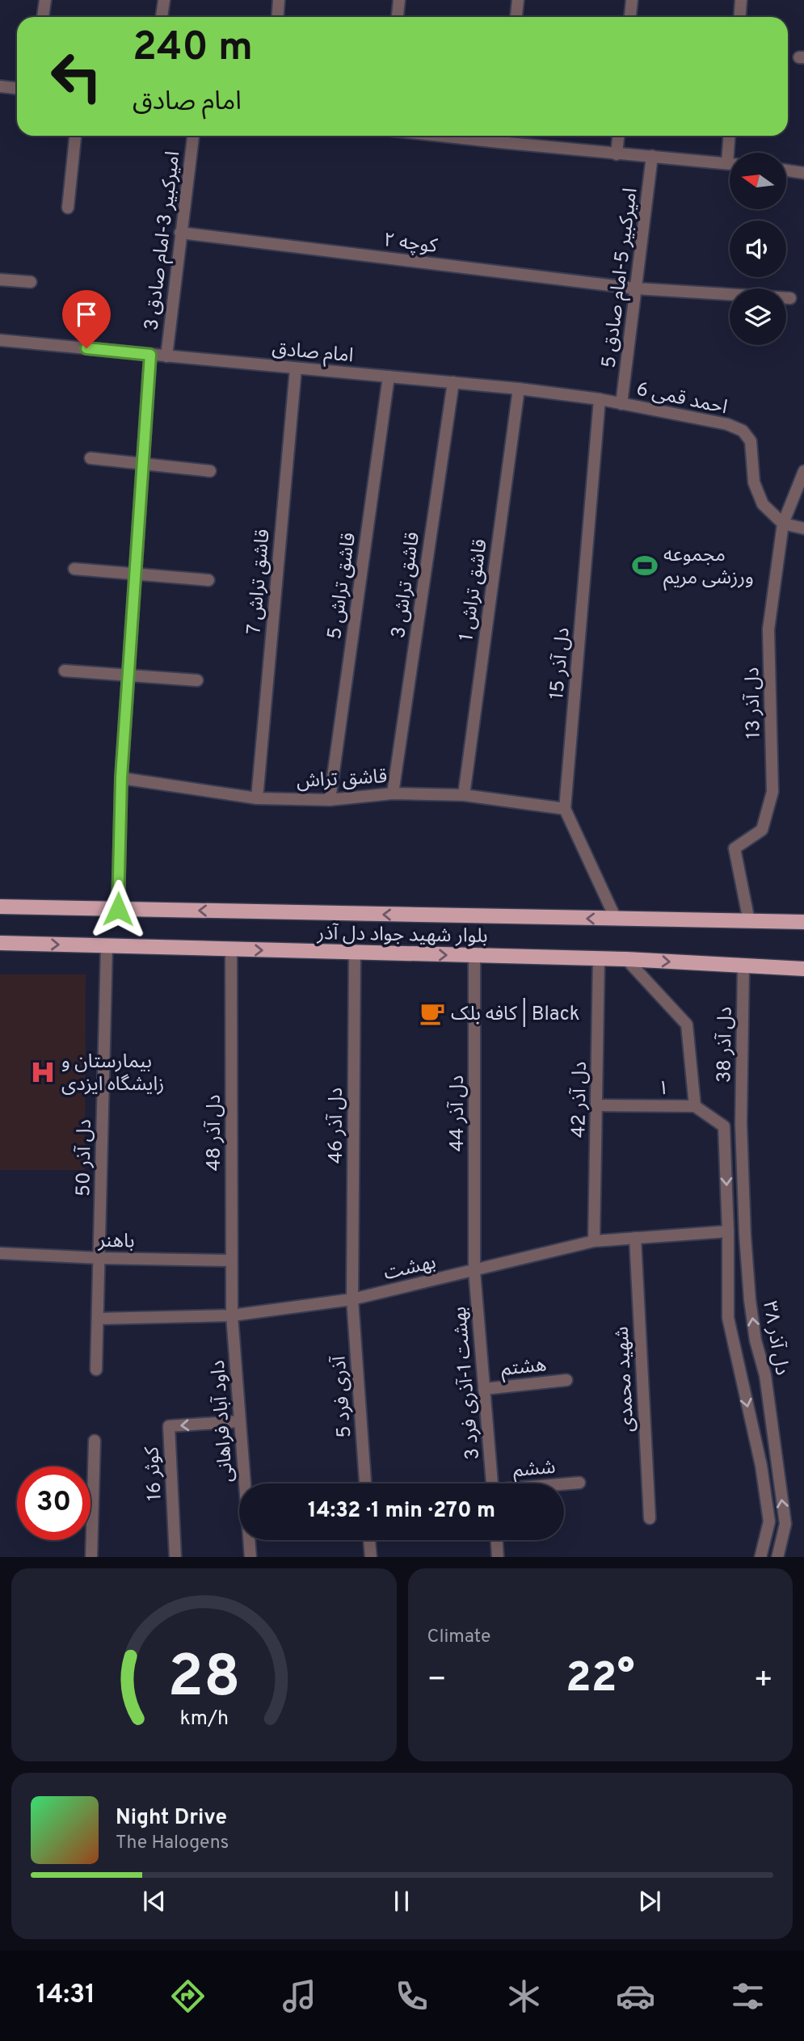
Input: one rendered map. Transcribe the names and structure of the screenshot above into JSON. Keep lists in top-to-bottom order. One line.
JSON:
{"streets":{"main road":["بلوار شهید جواد دل آذر"],"street":["امیرکبیر 3-امام صادق 3","کوچه ۲","امیرکبیر 5-امام صادق 5","امام صادق","احمد قمی 6","قاشق تراش 7","قاشق تراش 3","قاشق تراش 5","قاشق تراش 1","دل آذر 15","دل آذر 13","قاشق تراش","دل آذر 38","۱","دل آذر 42","دل آذر 44","دل آذر 46","دل آذر 48","دل آذر 50","باهنر","بهشت","دل آذر ۳۸","هشتم","شهید محمدی","بهشت 1-آذری فرد 3","آذری فرد 5","داود آباد فراهانی","ششم","کوثر 16"]},"crossings":[["امیرکبیر 3-امام صادق 3","کوچه ۲"],["امیرکبیر 3-امام صادق 3","امام صادق"],["کوچه ۲","امیرکبیر 5-امام صادق 5"],["امیرکبیر 5-امام صادق 5","امام صادق"],["امیرکبیر 5-امام صادق 5","احمد قمی 6"],["امام صادق","احمد قمی 6"],["امام صادق","قاشق تراش 7"],["امام صادق","قاشق تراش 3"],["امام صادق","قاشق تراش 5"],["امام صادق","قاشق تراش 1"],["امام صادق","دل آذر 15"],["احمد قمی 6","دل آذر 13"],["قاشق تراش 7","قاشق تراش"],["قاشق تراش 3","قاشق تراش"],["قاشق تراش 5","قاشق تراش"],["قاشق تراش 1","قاشق تراش"],["دل آذر 15","قاشق تراش"],["دل آذر 15","بلوار شهید جواد دل آذر"],["دل آذر 13","بلوار شهید جواد دل آذر"],["بلوار شهید جواد دل آذر","دل آذر 38"],["بلوار شهید جواد دل آذر","دل آذر 42"],["بلوار شهید جواد دل آذر","دل آذر 44"],["بلوار شهید جواد دل آذر","دل آذر 46"],["بلوار شهید جواد دل آذر","دل آذر 48"],["بلوار شهید جواد دل آذر","دل آذر 50"],["دل آذر 38","دل آذر ۳۸"],["۱","دل آذر 42"],["۱","دل آذر ۳۸"],["دل آذر 42","بهشت"],["دل آذر 44","بهشت"],["دل آذر 44","بهشت 1-آذری فرد 3"],["دل آذر 46","بهشت"],["دل آذر 46","آذری فرد 5"],["دل آذر 48","باهنر"],["دل آذر 48","بهشت"],["دل آذر 48","داود آباد فراهانی"],["دل آذر 50","باهنر"],["دل آذر 50","بهشت"],["بهشت","دل آذر ۳۸"],["بهشت","شهید محمدی"],["بهشت","بهشت 1-آذری فرد 3"],["بهشت","آذری فرد 5"],["بهشت","داود آباد فراهانی"],["هشتم","بهشت 1-آذری فرد 3"],["داود آباد فراهانی","کوثر 16"]],"places":{"sports":["مجموعه ورزشی مریم"],"cafe":["کافه بلک | Black"],"hospital":["بیمارستان و زایشگاه ایزدی"]},"north":"left","page":{"turn":["240 m","امام صادق"],"limit":"30","trip":"14:32 · 1 min · 270 m","tile":"Climate","heat":["−","22°","+"],"song":["Night Drive","The Halogens"],"tabs":"14:31","gauge":["28","km/h"]}}
